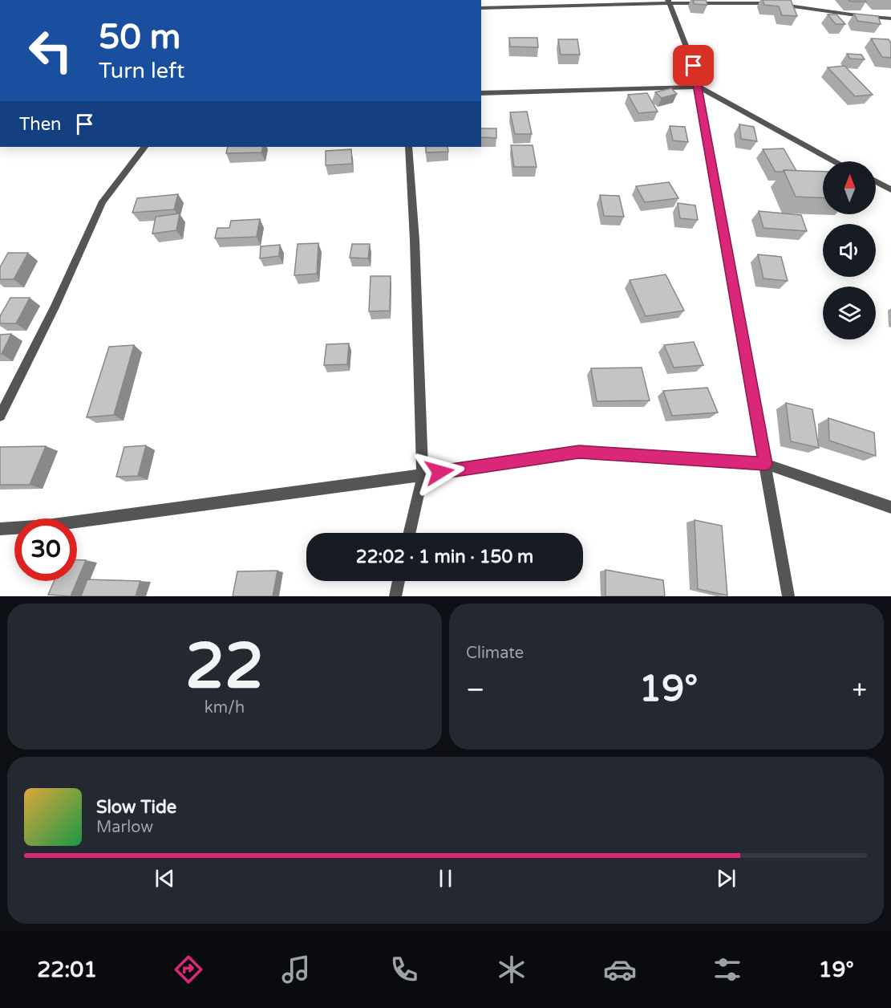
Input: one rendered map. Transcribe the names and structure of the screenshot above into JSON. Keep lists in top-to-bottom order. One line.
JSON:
{"north":"top","page":{"turn":["50 m","Turn left"],"then":"Then","limit":"30","trip":"22:02 · 1 min · 150 m","tile":[["22","km/h"],"Climate"],"heat":["−","19°","+"],"song":["Slow Tide","Marlow"],"tabs":["22:01","19°"]}}
